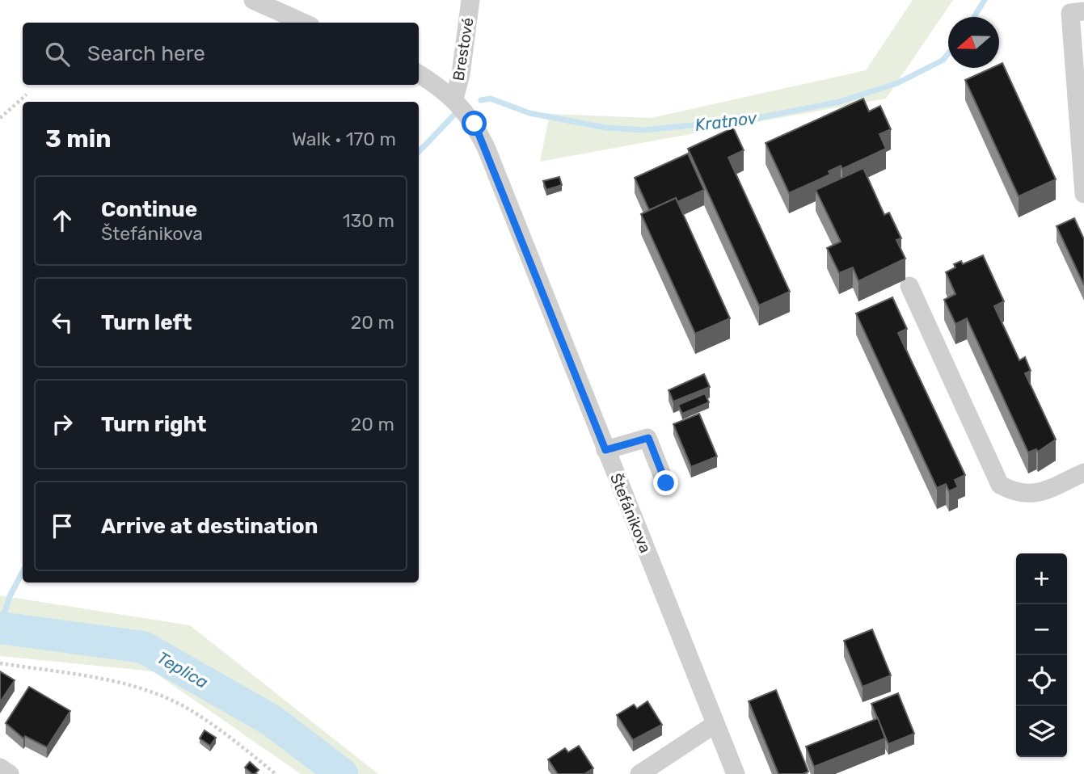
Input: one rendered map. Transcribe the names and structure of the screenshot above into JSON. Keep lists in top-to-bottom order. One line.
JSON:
{"streets":{"street":["Brestové","Štefánikova"]},"crossings":[["Brestové","Štefánikova"]],"water":["Kratnov","Teplica"],"north":"left","page":{"search":"Search here","heading":["3 min","Walk · 170 m"],"list":[["Continue","Štefánikova","130 m"],["Turn left","20 m"],["Turn right","20 m"],"Arrive at destination"],"map_buttons":["+","−"]}}
